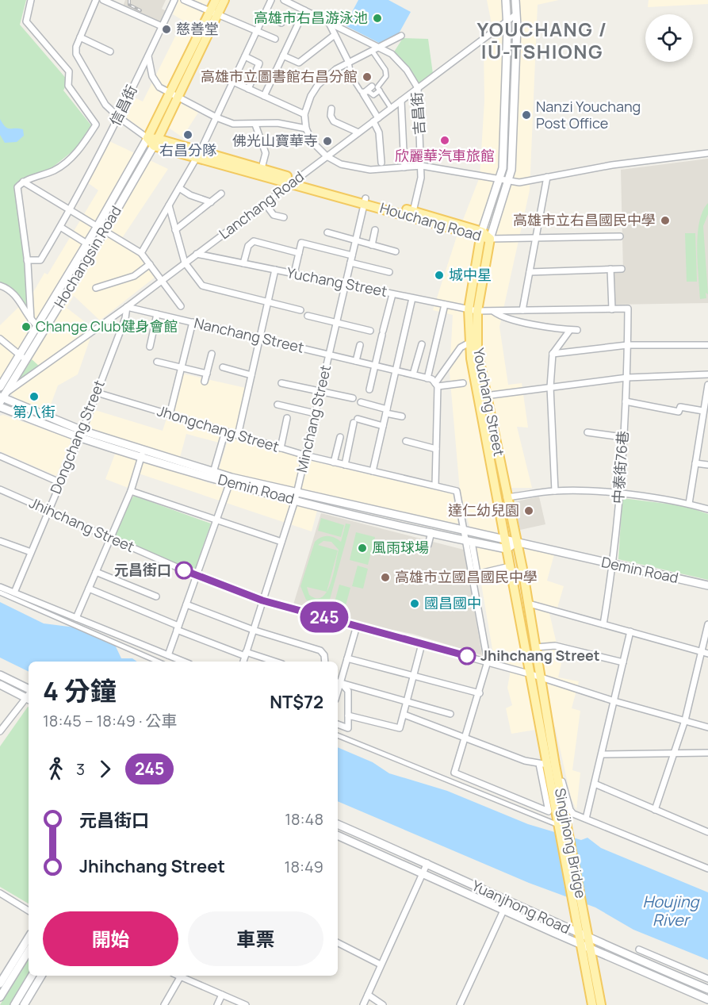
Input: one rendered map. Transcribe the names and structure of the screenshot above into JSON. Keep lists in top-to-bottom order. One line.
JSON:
{"streets":{"main road":["Houchang Road","Youchang Street","Singjhong Bridge"],"street":["信昌街","吉昌街","Lanchang Road","Hochangsin Road","Yuchang Street","Nanchang Street","Minchang Street","Jhongchang Street","Dongchang Street","中泰街76巷","Demin Road","Jhihchang Street","Yuanjhong Road"]},"crossings":[["吉昌街","Lanchang Road"],["吉昌街","Houchang Road"],["Lanchang Road","Houchang Road"],["Lanchang Road","Hochangsin Road"],["Lanchang Road","Yuchang Street"],["Lanchang Road","Nanchang Street"],["Lanchang Road","Youchang Street"],["Lanchang Road","Dongchang Street"],["Lanchang Road","Demin Road"],["Houchang Road","Hochangsin Road"],["Houchang Road","Youchang Street"],["Houchang Road","Minchang Street"],["Hochangsin Road","Demin Road"],["Yuchang Street","Youchang Street"],["Yuchang Street","Minchang Street"],["Yuchang Street","中泰街76巷"],["Nanchang Street","Minchang Street"],["Nanchang Street","Dongchang Street"],["Youchang Street","Demin Road"],["Youchang Street","Jhihchang Street"],["Youchang Street","Singjhong Bridge"],["Minchang Street","Jhongchang Street"],["Minchang Street","Demin Road"],["Minchang Street","Jhihchang Street"],["Jhongchang Street","Dongchang Street"],["Jhongchang Street","Demin Road"],["Jhongchang Street","Jhihchang Street"],["Dongchang Street","Demin Road"],["Dongchang Street","Jhihchang Street"],["中泰街76巷","Demin Road"],["Singjhong Bridge","Yuanjhong Road"]],"districts":["YOUCHANG / IŪ-TSHIONG"],"water":["Houjing River"],"places":["高雄市右昌游泳池","慈善堂","高雄市立圖書館右昌分館","Nanzi Youchang Post Office","右昌分隊","欣麗華汽車旅館","佛光山寶華寺","高雄市立右昌國民中學","城中星","Change Club健身會館","第八街","達仁幼兒園","風雨球場","元昌街口","高雄市立國昌國民中學","國昌國中","Jhihchang Street"],"lines":["bus line 245"],"page":{"on_map":"245","heading":["4 分鐘","18:45 – 18:49 · 公車","NT$72"],"legs":["3","245"],"list":[{"name":"元昌街口","value":"18:48"},{"name":"Jhihchang Street","value":"18:49"}],"buttons":["開始","車票"]}}
